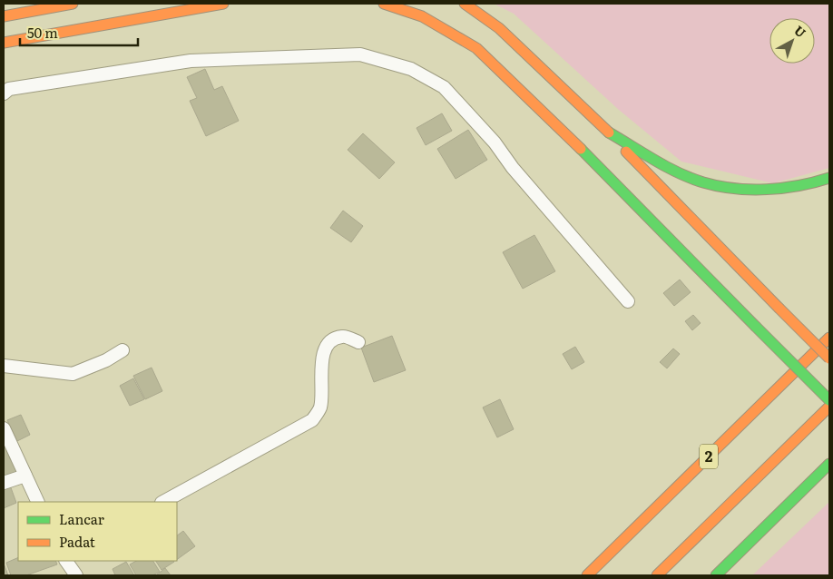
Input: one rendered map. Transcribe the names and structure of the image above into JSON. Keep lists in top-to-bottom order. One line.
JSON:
{"streets":{"highway":["2"]},"legend":["Lancar","Padat"],"scale_bar":"50 m","north":"top right"}
